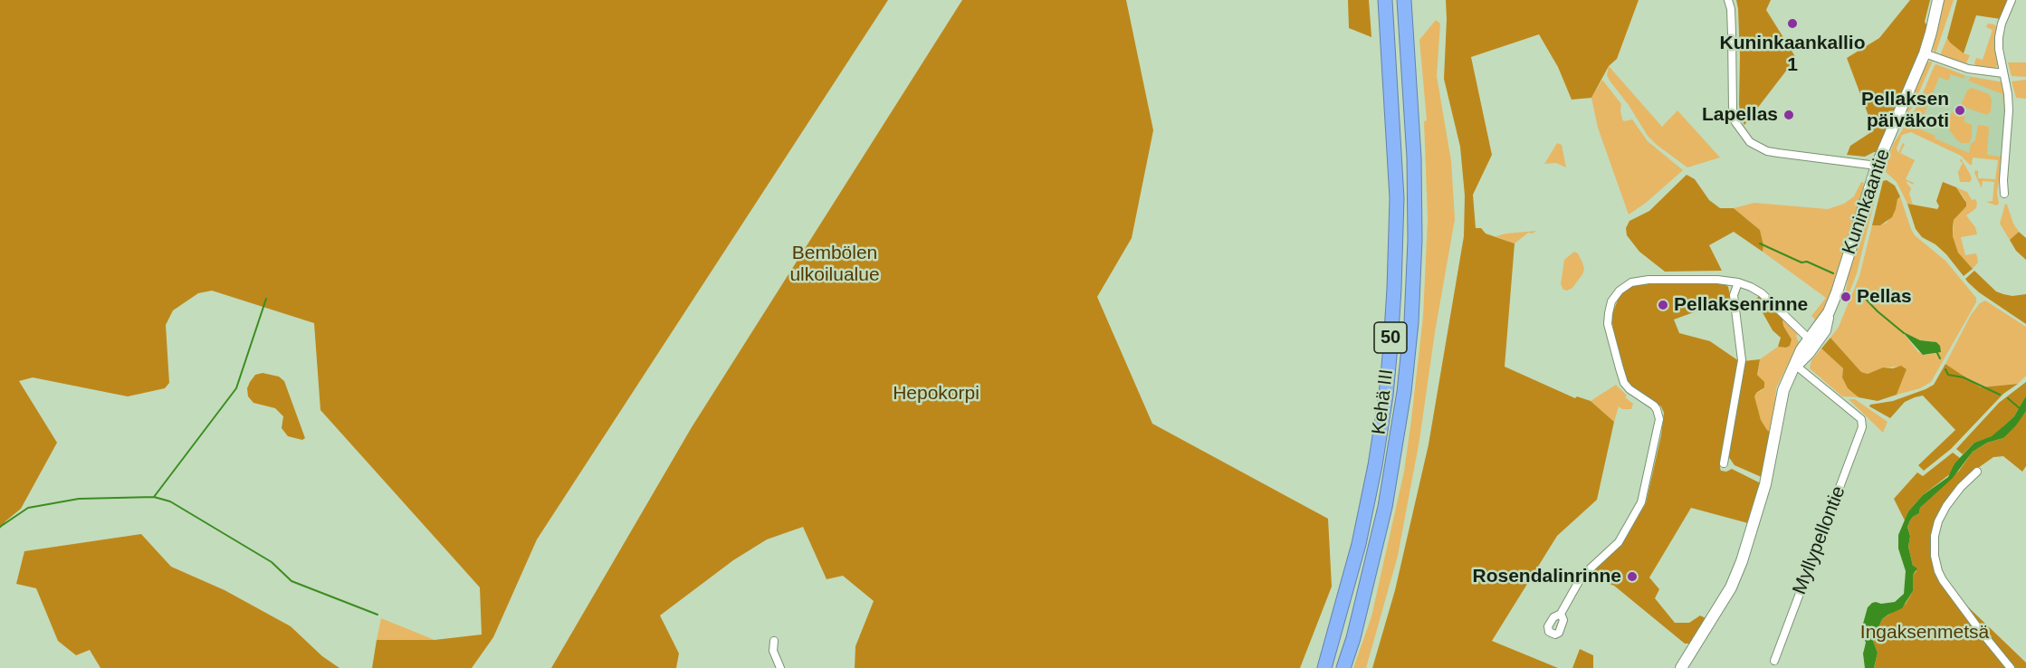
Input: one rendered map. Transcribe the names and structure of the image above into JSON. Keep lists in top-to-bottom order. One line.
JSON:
{"streets":{"highway":["50","Kehä III"],"main road":["Kuninkaantie"],"street":["Myllypellontie"]},"crossings":[["Kuninkaantie","Myllypellontie"]],"parks":["Bembölen ulkoilualue","Hepokorpi","Ingaksenmetsä"],"places":["Kuninkaankallio 1","Pellaksen päiväkoti","Lapellas","Pellas","Pellaksenrinne","Rosendalinrinne"]}
